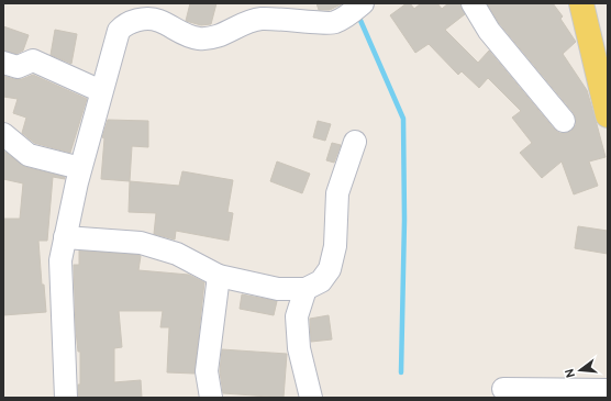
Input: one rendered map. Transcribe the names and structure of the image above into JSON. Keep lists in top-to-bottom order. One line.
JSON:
{"north":"left"}
